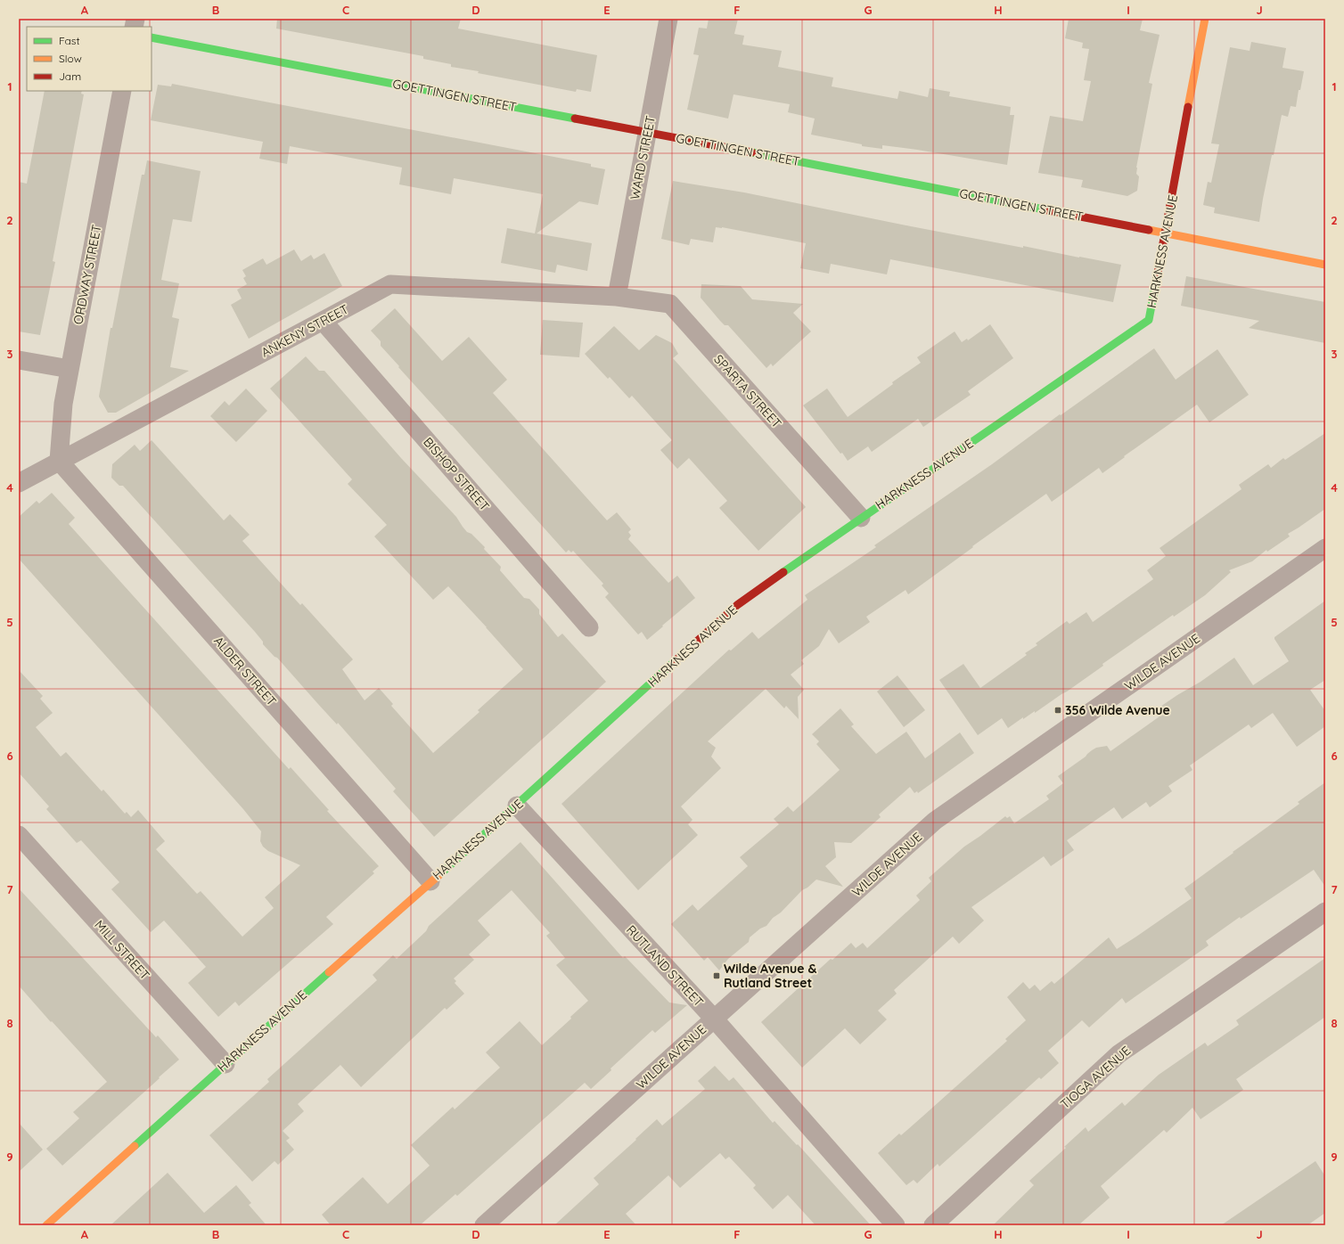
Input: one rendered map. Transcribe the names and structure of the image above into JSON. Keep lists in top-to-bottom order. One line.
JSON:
{"streets":{"street":["GOETTINGEN STREET","WARD STREET","HARKNESS AVENUE","ORDWAY STREET","ANKENY STREET","SPARTA STREET","BISHOP STREET","WILDE AVENUE","ALDER STREET","MILL STREET","RUTLAND STREET","TIOGA AVENUE"]},"crossings":[["GOETTINGEN STREET","WARD STREET"],["GOETTINGEN STREET","HARKNESS AVENUE"],["WARD STREET","ANKENY STREET"],["WARD STREET","SPARTA STREET"],["HARKNESS AVENUE","SPARTA STREET"],["HARKNESS AVENUE","ALDER STREET"],["HARKNESS AVENUE","MILL STREET"],["HARKNESS AVENUE","RUTLAND STREET"],["ORDWAY STREET","ANKENY STREET"],["ORDWAY STREET","ALDER STREET"],["ANKENY STREET","SPARTA STREET"],["ANKENY STREET","BISHOP STREET"],["ANKENY STREET","ALDER STREET"],["WILDE AVENUE","RUTLAND STREET"]],"places":{"transit":["356 Wilde Avenue","Wilde Avenue & Rutland Street"]},"legend":["Fast","Slow","Jam"],"grid":{"columns":["A","B","C","D","E","F","G","H","I","J"],"rows":["1","2","3","4","5","6","7","8","9"]}}
